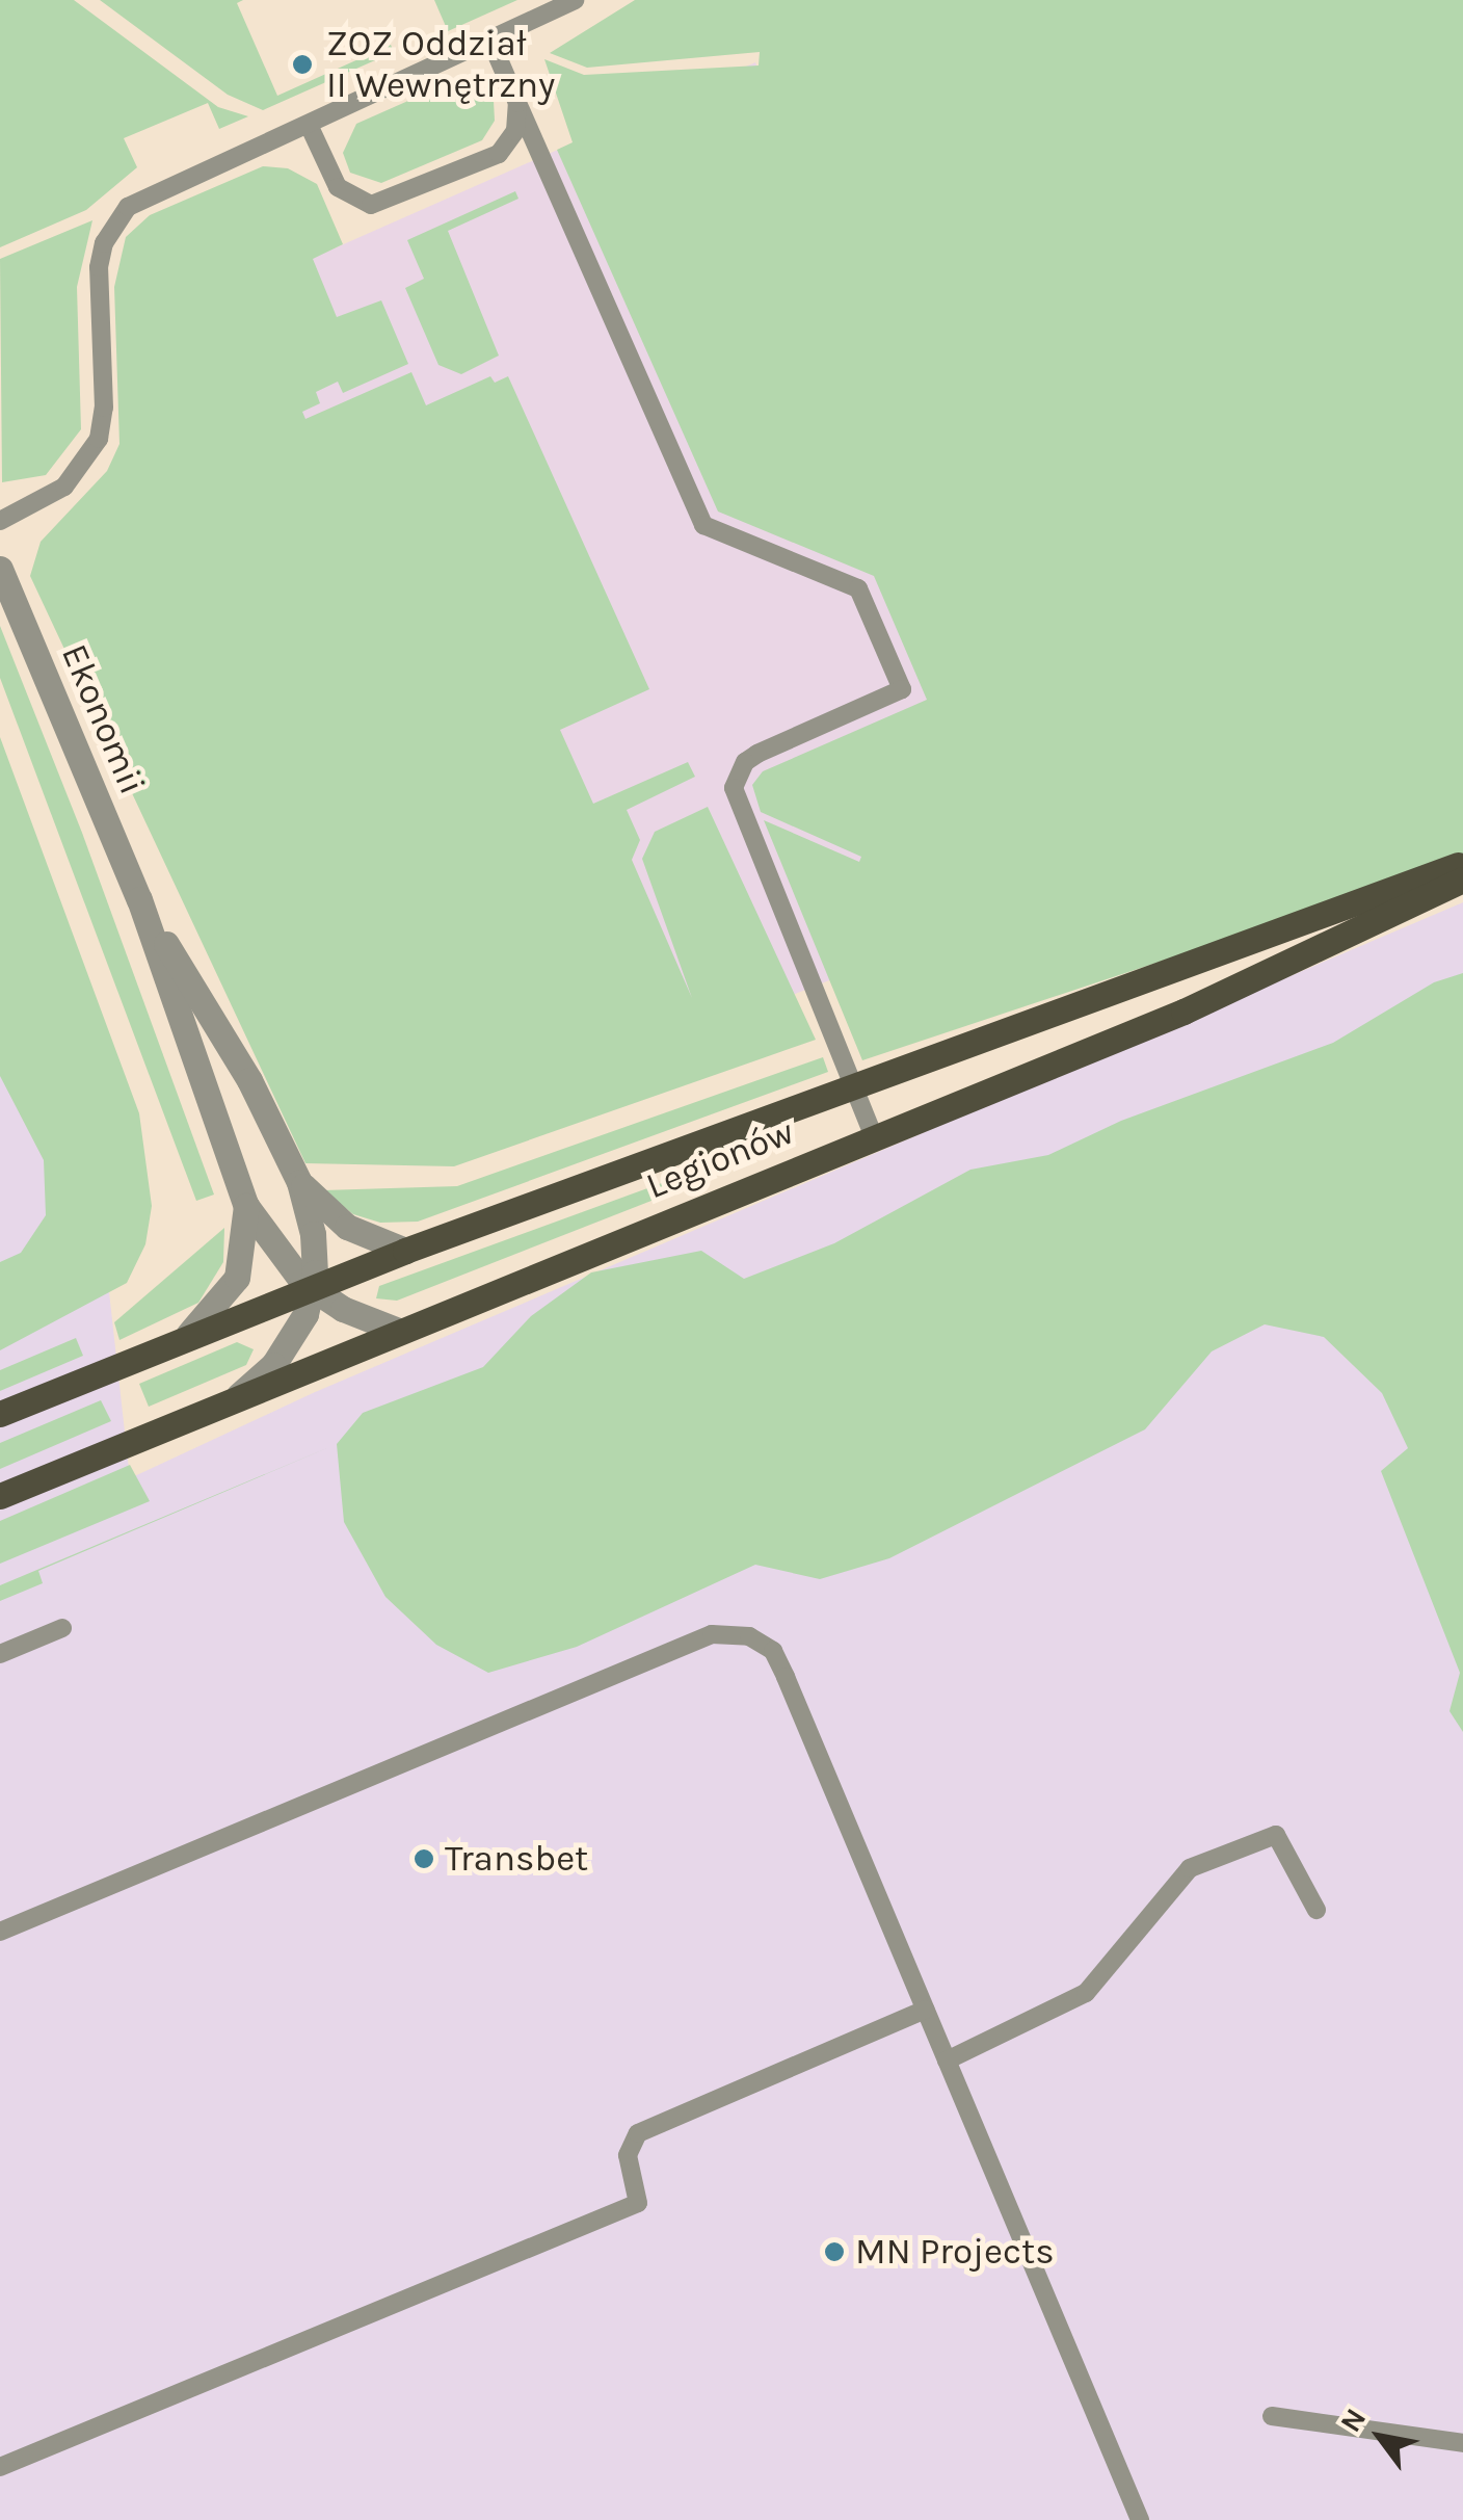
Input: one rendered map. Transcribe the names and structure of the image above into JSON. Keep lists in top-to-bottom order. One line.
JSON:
{"streets":{"main road":["Legionów"],"street":["Ekonomii"]},"crossings":[["Ekonomii","Legionów"]],"places":["ZOZ Oddział II Wewnętrzny","Transbet","MN Projects"],"north":"top left"}
